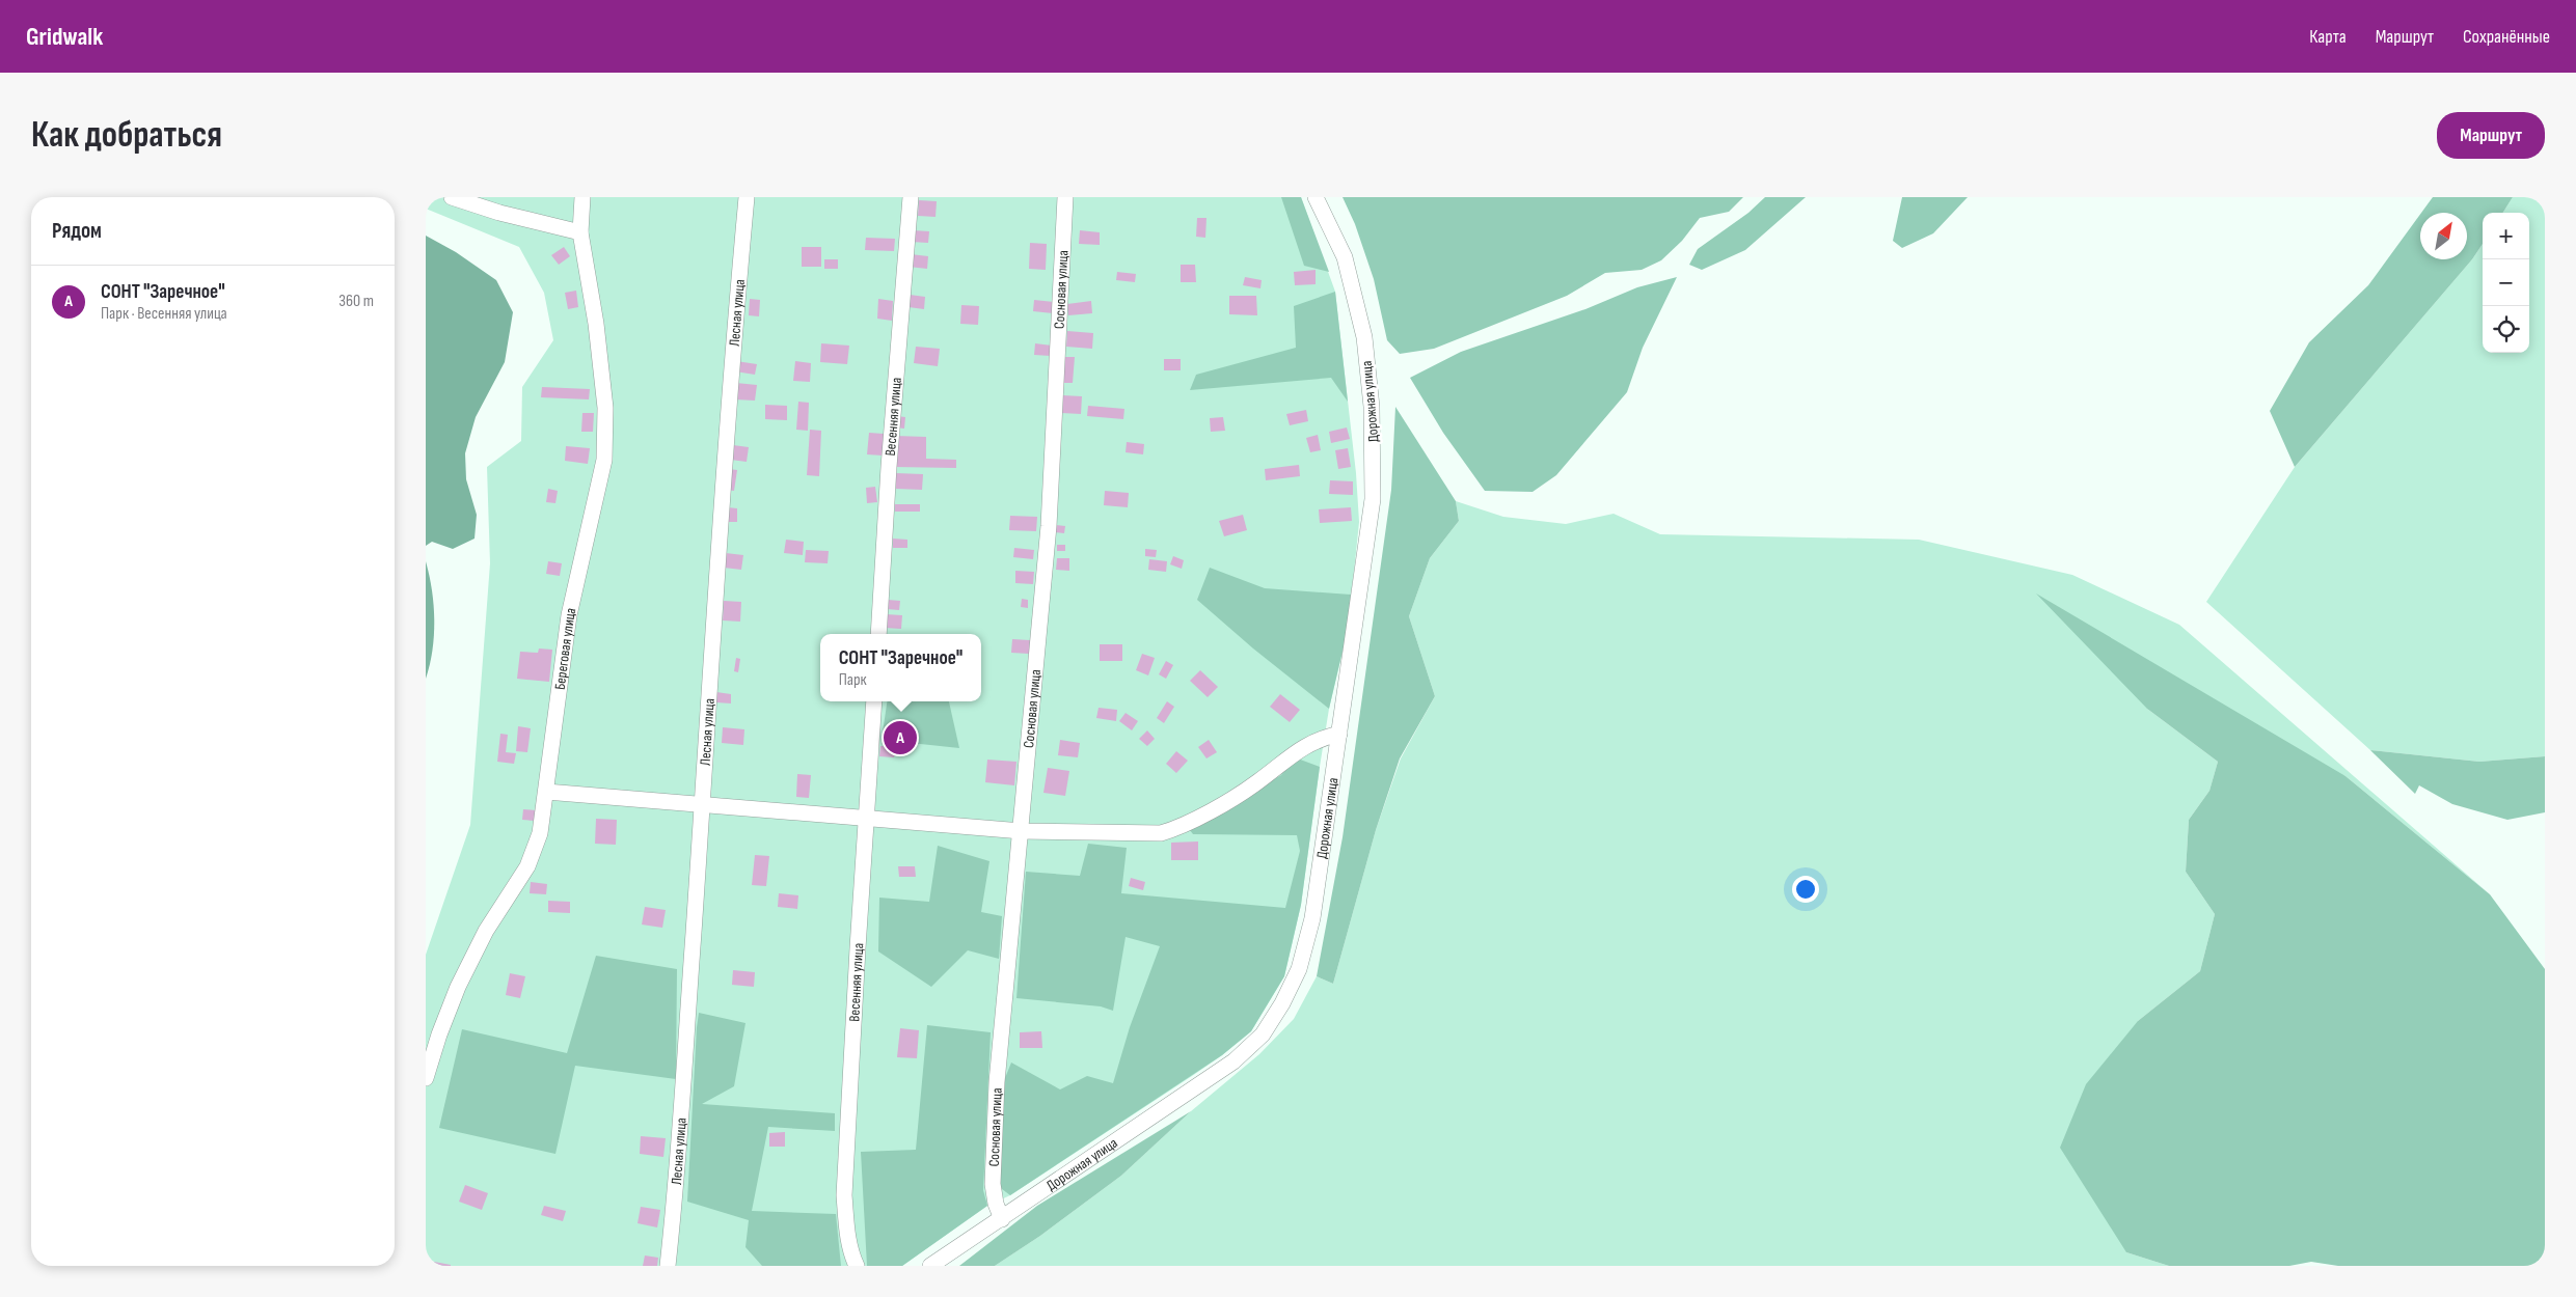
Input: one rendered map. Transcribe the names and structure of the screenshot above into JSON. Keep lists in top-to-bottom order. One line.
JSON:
{"streets":{"street":["Сосновая улица","Лесная улица","Дорожная улица","Весенняя улица","Береговая улица"]},"crossings":[["Сосновая улица","Дорожная улица"]],"north":"top right","page":{"header":"Gridwalk","nav":["Карта","Маршрут","Сохранённые"],"buttons":"Маршрут","title":"Как добраться","heading":"Рядом","map_buttons":["+","−"],"list":[{"mark":"A","name":"СОНТ \"Заречное\"","note":"Парк · Весенняя улица","value":"360 m"}],"popup":["СОНТ \"Заречное\"","Парк"],"pins":"A"}}
